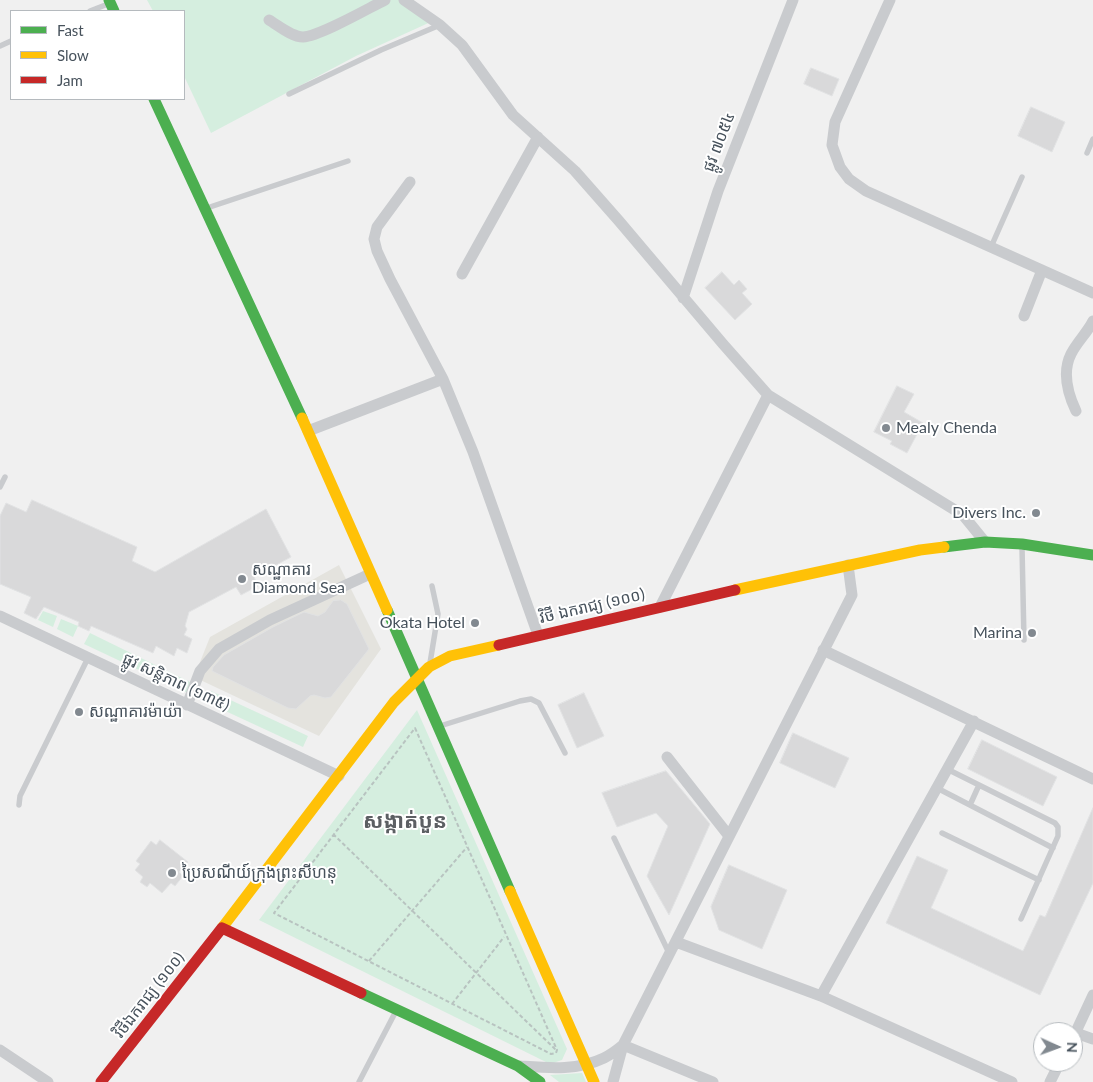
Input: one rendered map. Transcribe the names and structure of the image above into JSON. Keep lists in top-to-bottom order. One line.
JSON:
{"streets":{"street":["ផ្លូវ ៧០៥៤","វិថី ឯករាជ្យ (១០០)","ផ្លូវ សន្តិភាព (១៣៥)","វិថីឯករាជ្យ (១០០)"]},"crossings":[["វិថី ឯករាជ្យ (១០០)","ផ្លូវ សន្តិភាព (១៣៥)"],["វិថី ឯករាជ្យ (១០០)","វិថីឯករាជ្យ (១០០)"]],"districts":["សង្កាត់បួន"],"places":["Mealy Chenda","Divers Inc.","សណ្ឋាគារ Diamond Sea","Okata Hotel","Marina","សណ្ឋាគារម៉ាយ៉ា","ប្រៃសណីយ៍ក្រុងព្រះសីហនុ"],"legend":["Fast","Slow","Jam"],"north":"right"}
